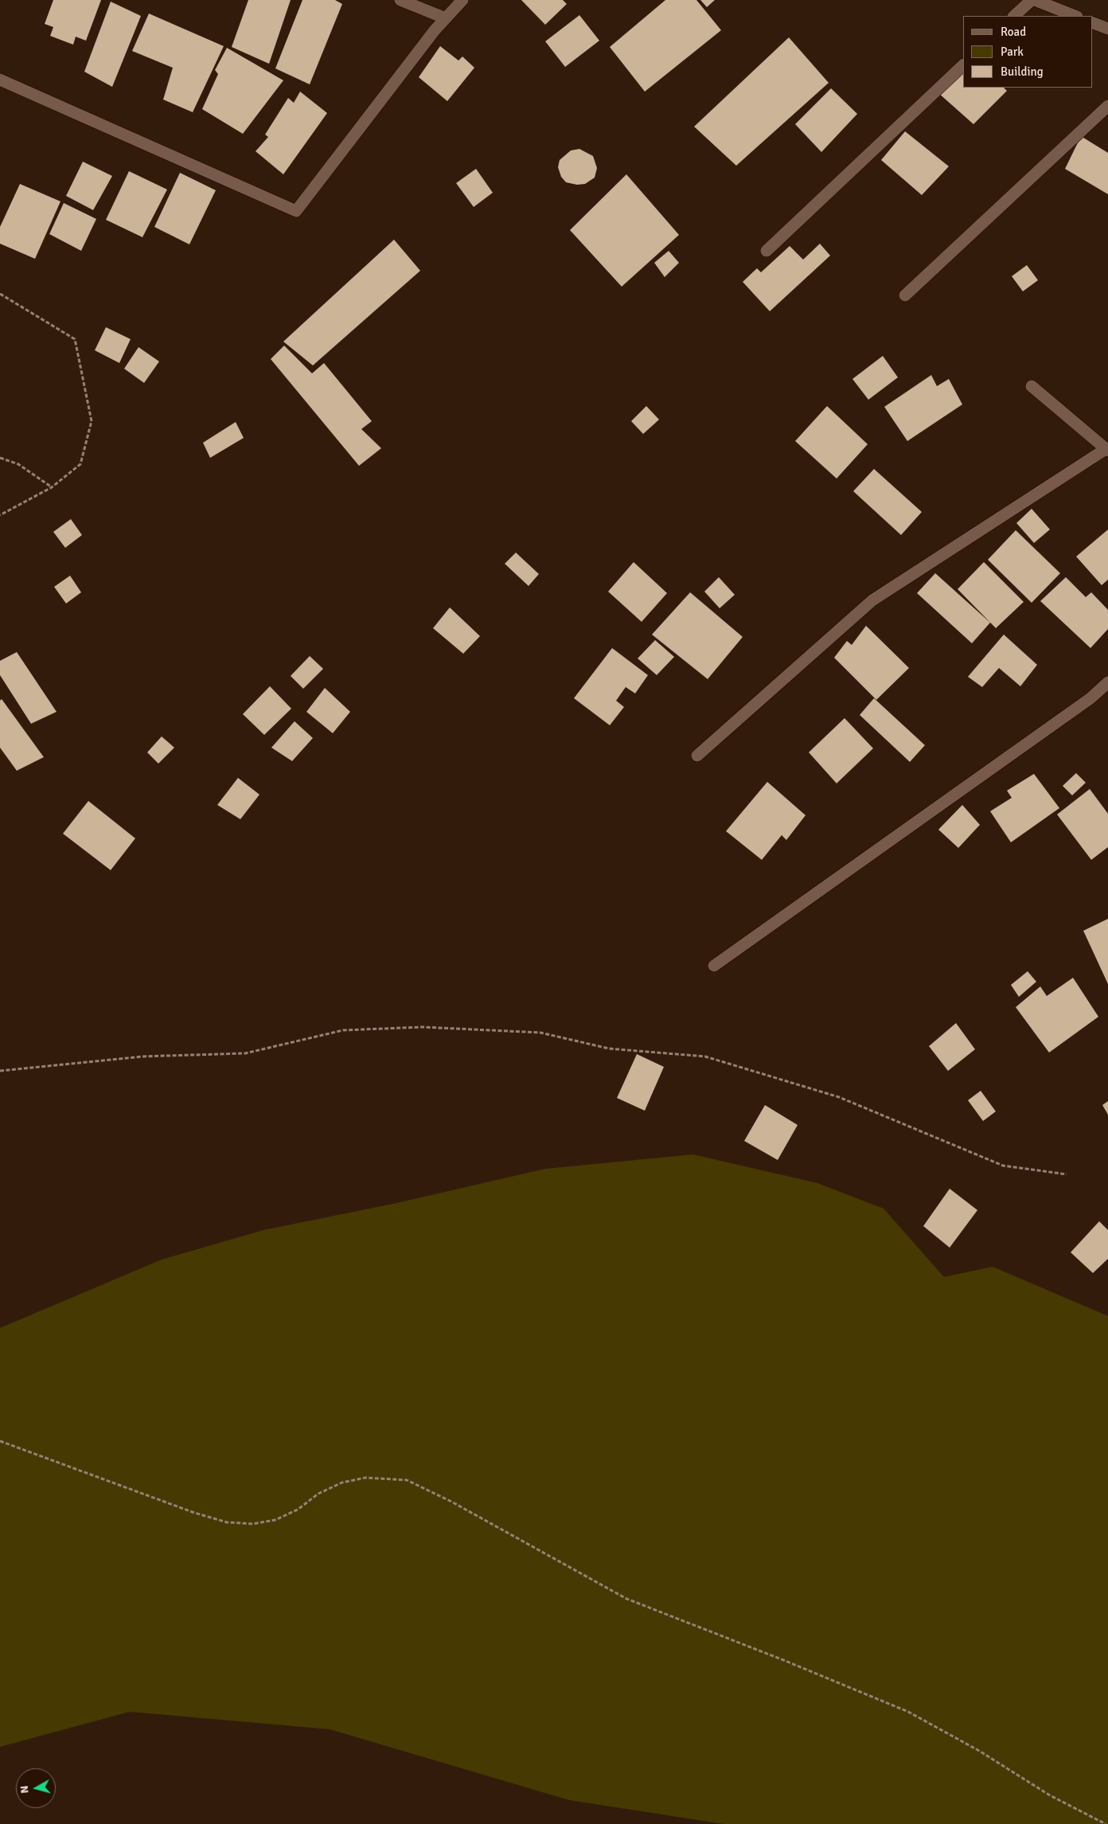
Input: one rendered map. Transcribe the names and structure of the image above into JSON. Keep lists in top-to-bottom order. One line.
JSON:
{"legend":["Road","Park","Building"],"north":"left"}
